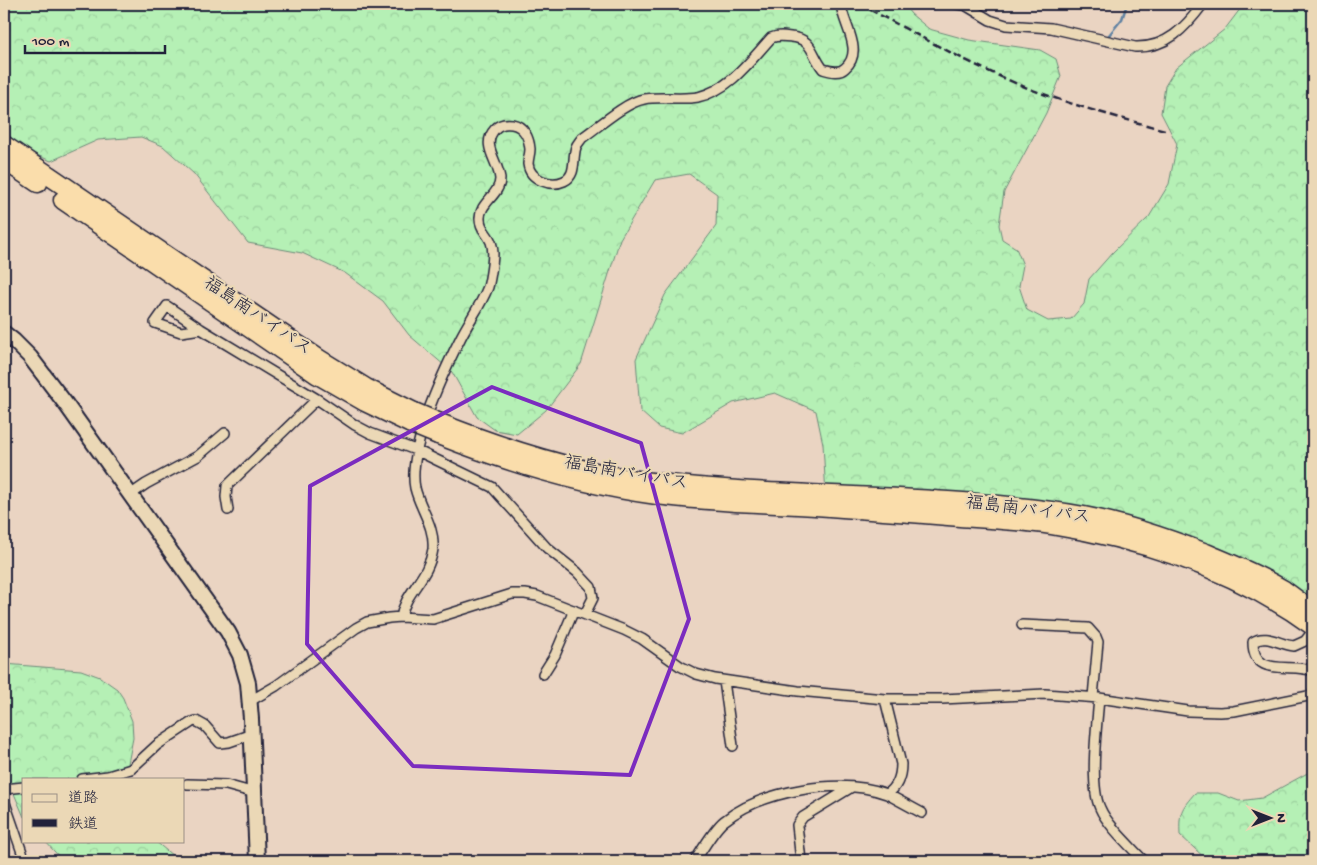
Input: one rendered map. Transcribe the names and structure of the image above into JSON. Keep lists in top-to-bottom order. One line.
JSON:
{"streets":{"highway":["福島南バイパス"]},"legend":["道路","鉄道"],"scale_bar":"100 m","north":"right"}
